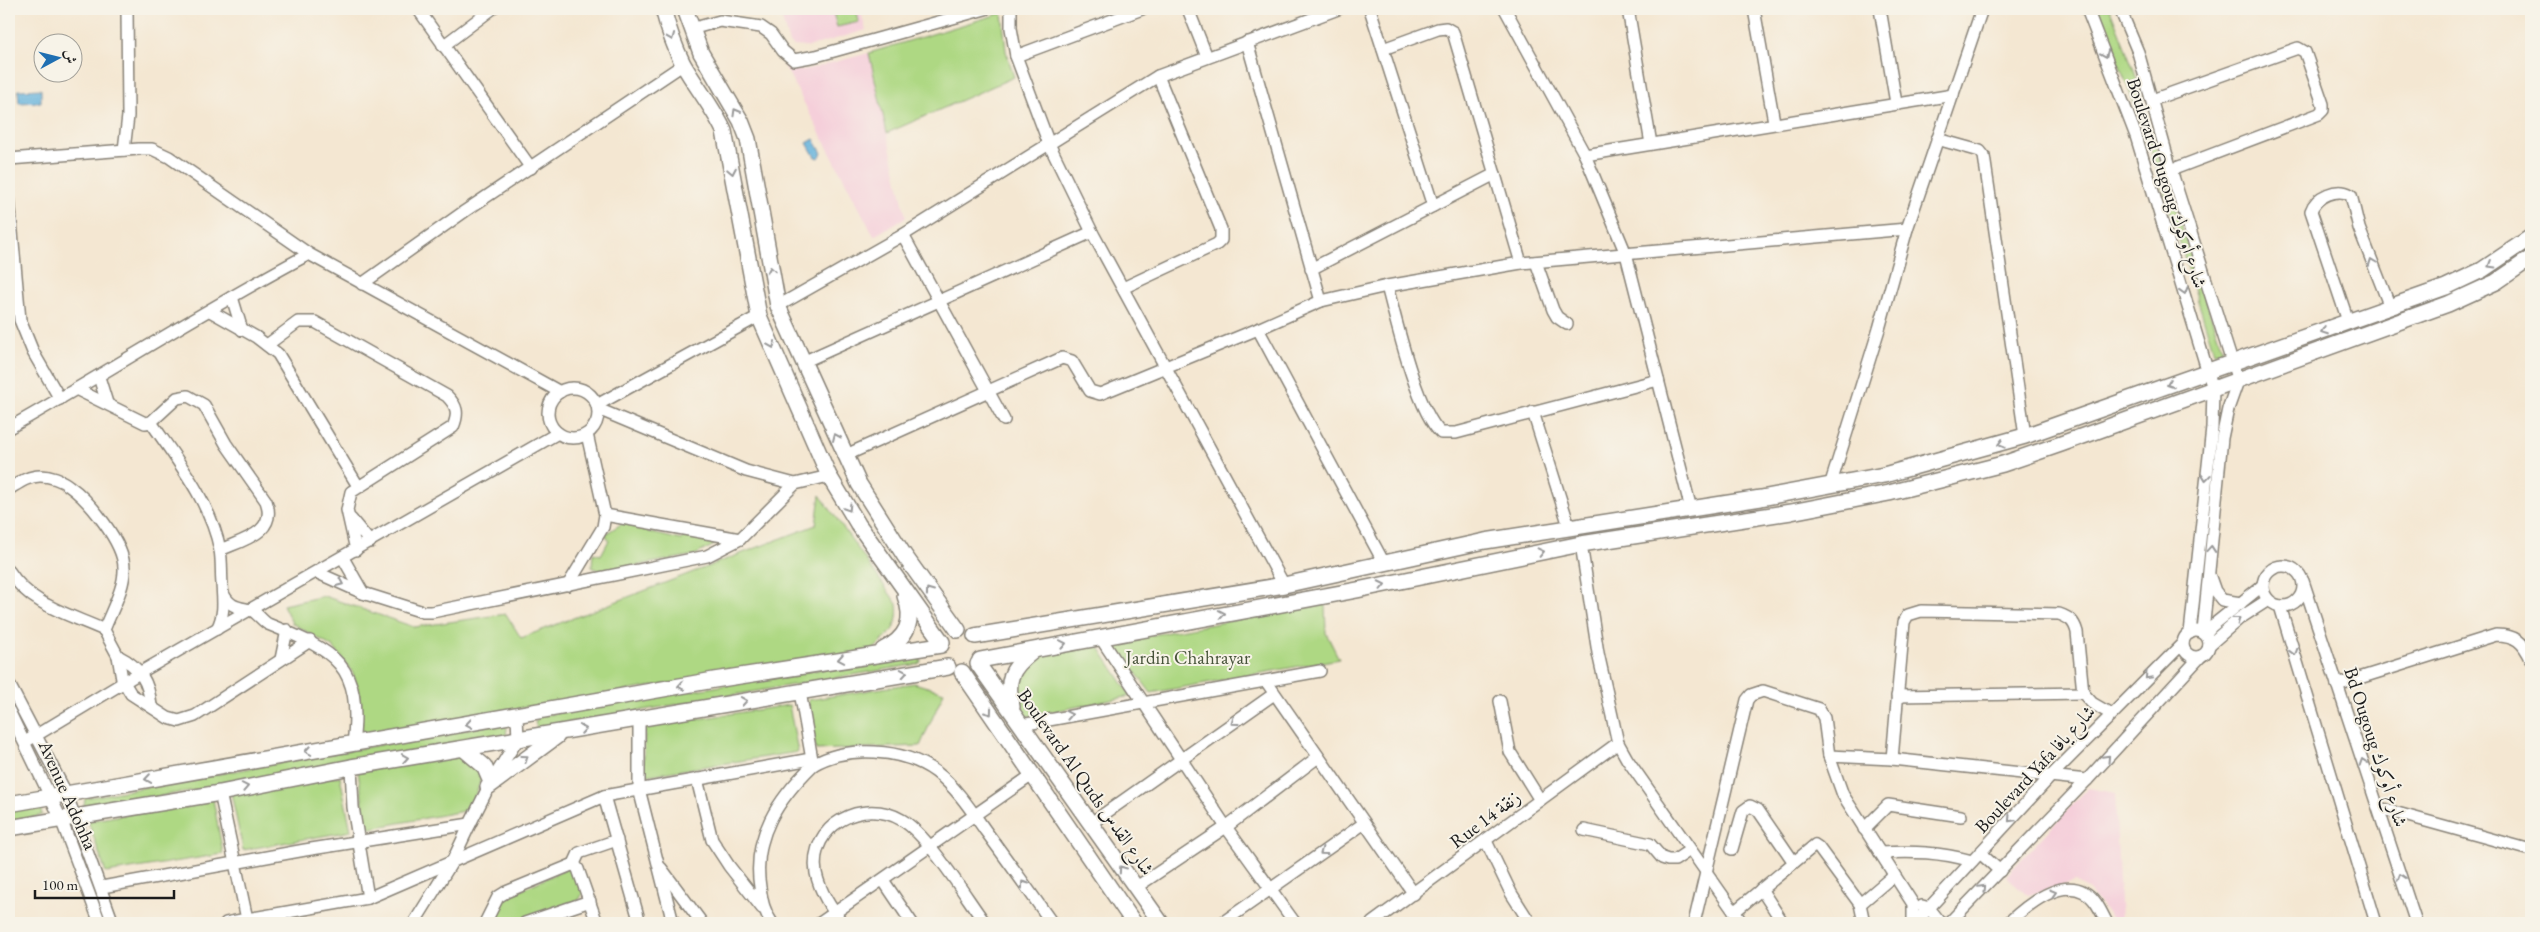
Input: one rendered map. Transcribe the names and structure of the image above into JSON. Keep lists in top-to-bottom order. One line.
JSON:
{"streets":{"main road":["Boulevard Al Quds شارع القدس"],"street":["Boulevard Ougoug شارع أوكوك","Bd Ougoug شارع أوكوك","Boulevard Yafa شارع يافا","Avenue Adohha","Rue 14 زنقة"]},"crossings":[["Boulevard Ougoug شارع أوكوك","Boulevard Yafa شارع يافا"]],"parks":["Jardin Chahrayar"],"scale_bar":"100 m","north":"right"}
